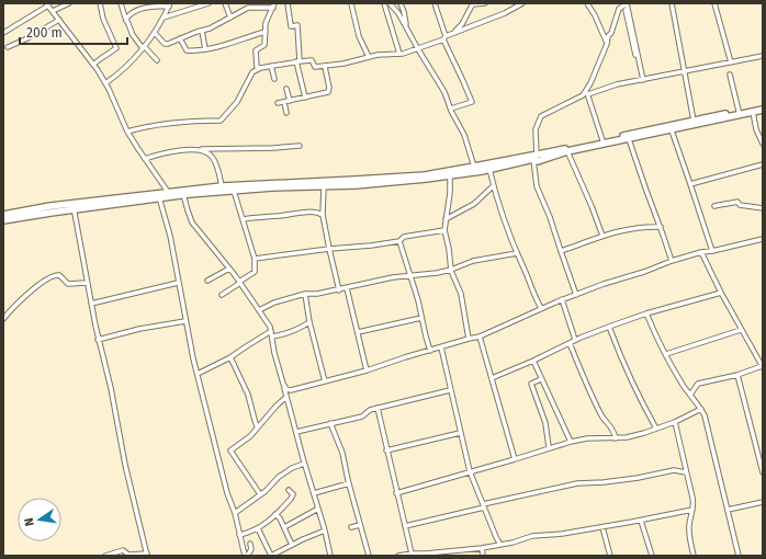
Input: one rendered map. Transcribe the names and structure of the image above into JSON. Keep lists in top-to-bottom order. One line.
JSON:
{"scale_bar":"200 m","north":"left"}
